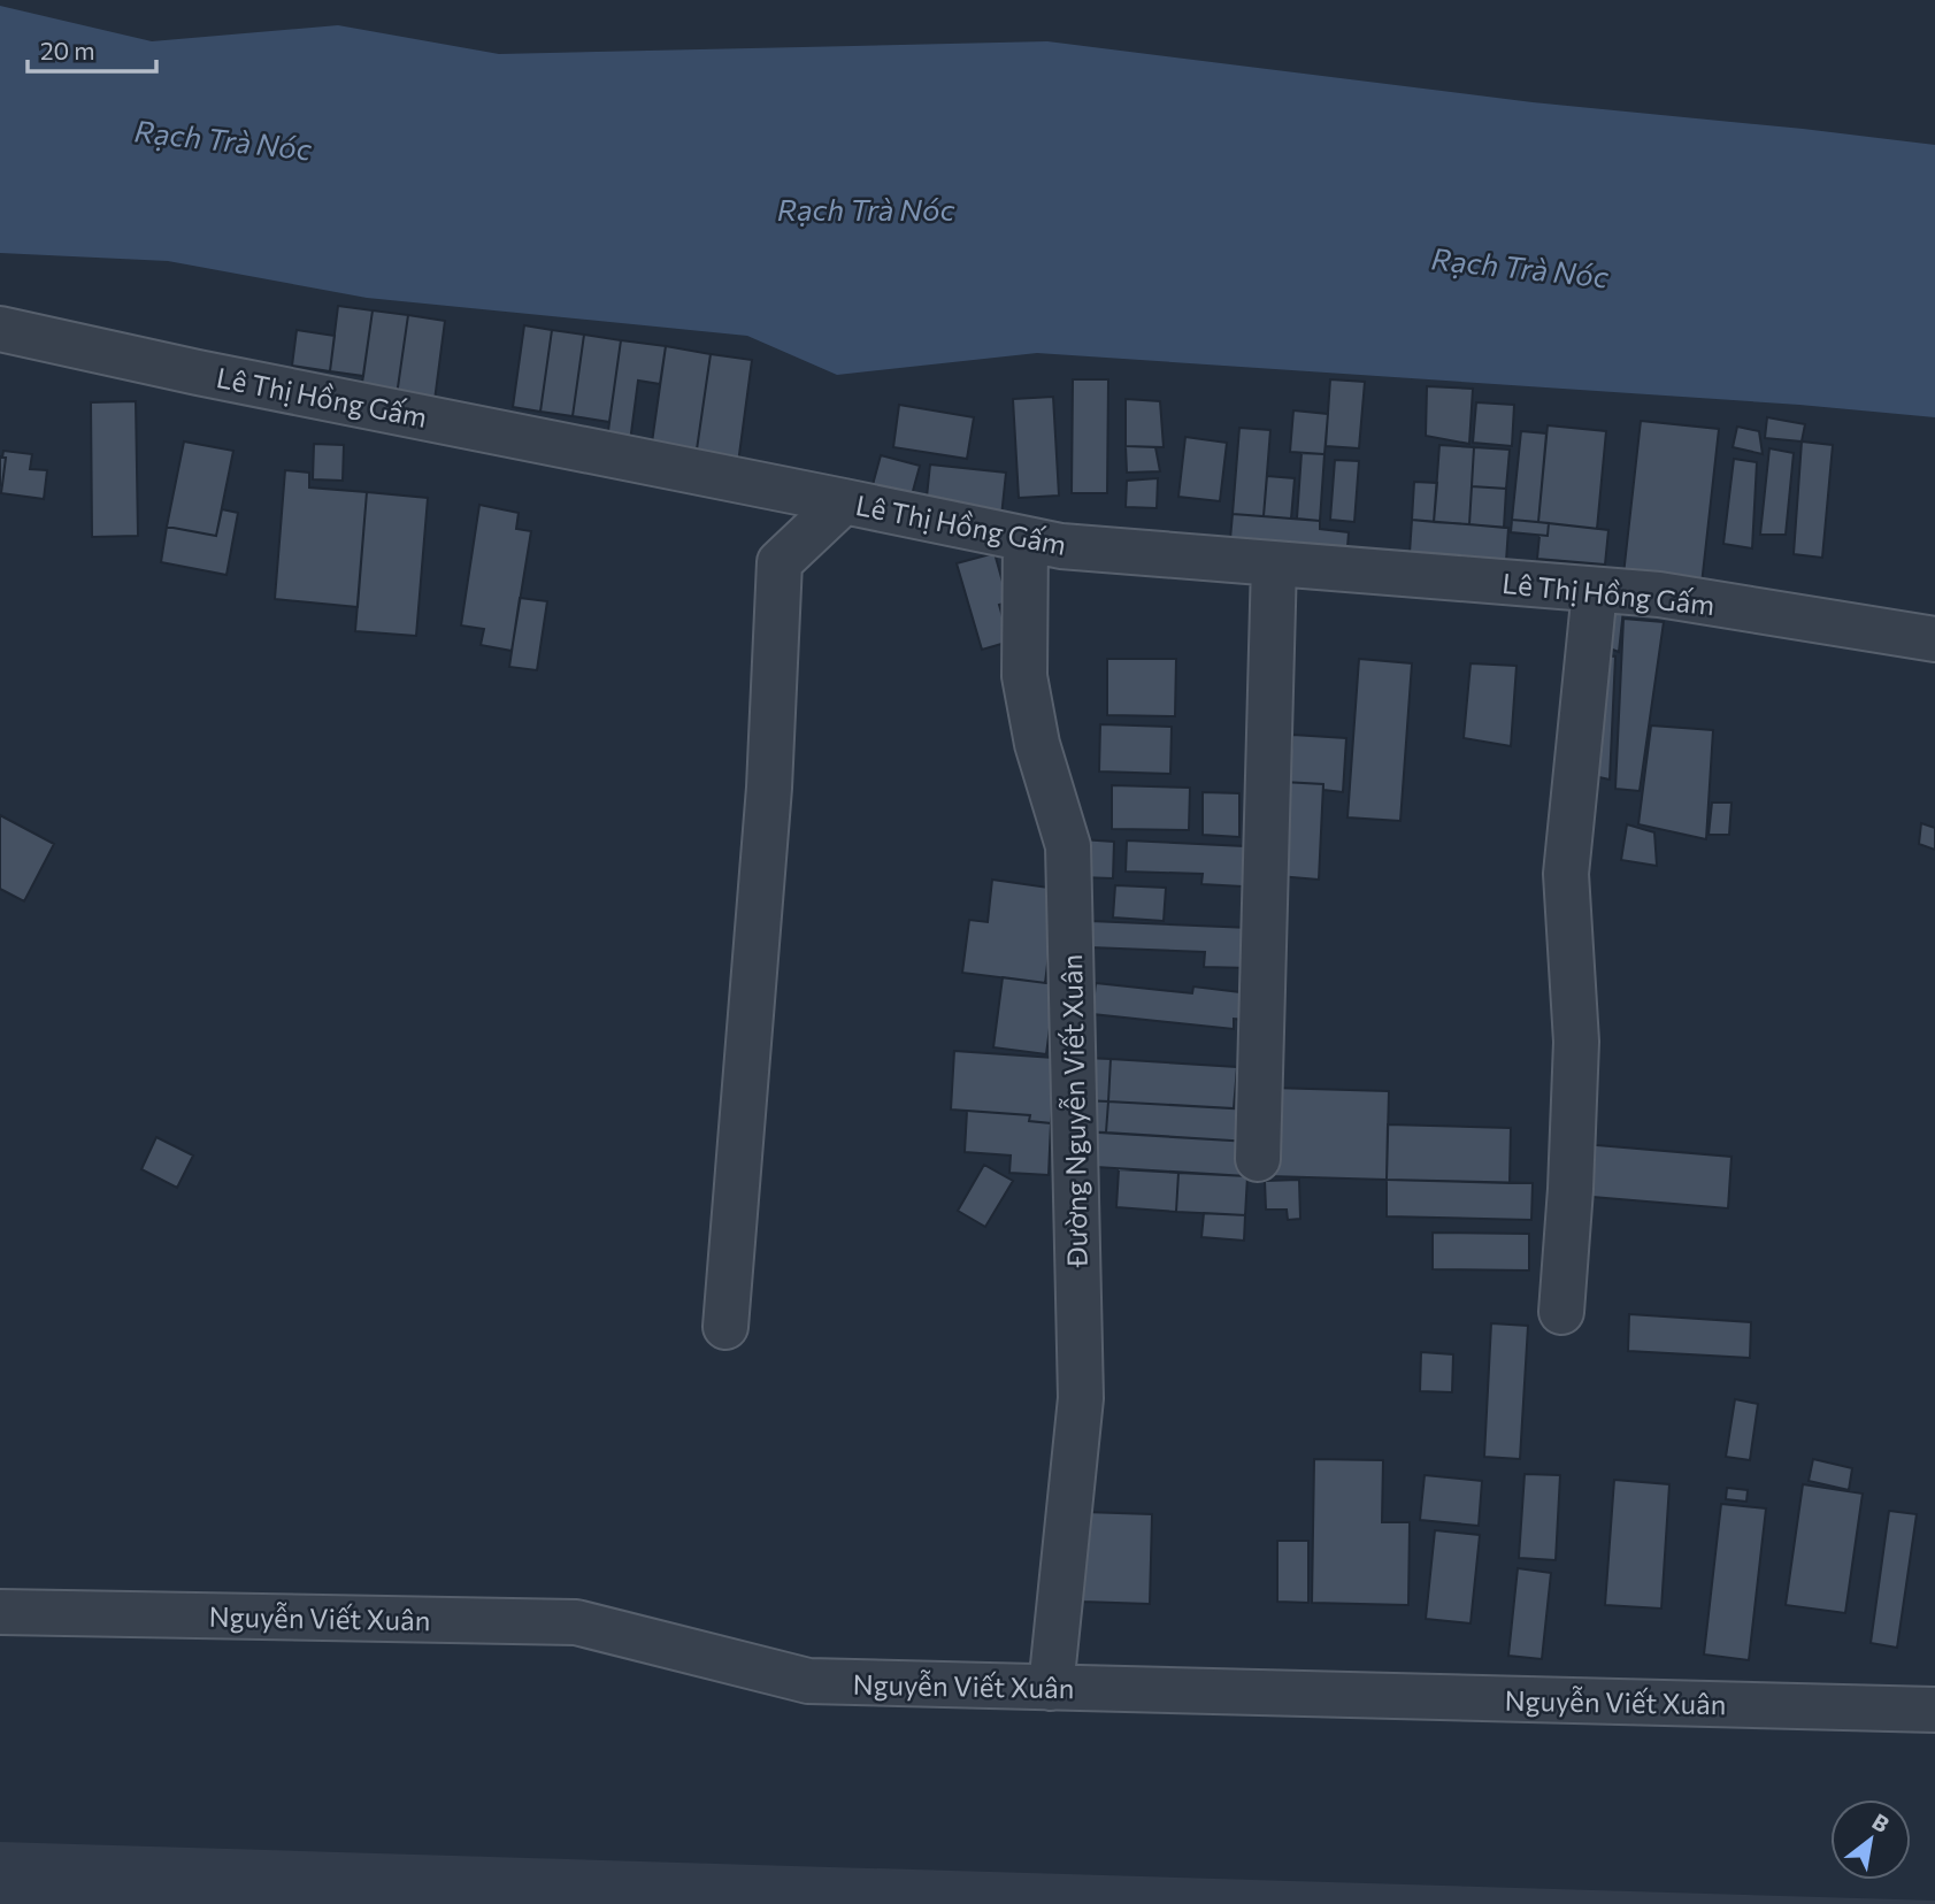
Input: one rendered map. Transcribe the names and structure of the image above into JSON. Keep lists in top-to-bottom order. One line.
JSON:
{"streets":{"street":["Lê Thị Hồng Gấm","Đường Nguyễn Viết Xuân","Nguyễn Viết Xuân"]},"crossings":[["Lê Thị Hồng Gấm","Đường Nguyễn Viết Xuân"],["Đường Nguyễn Viết Xuân","Nguyễn Viết Xuân"]],"water":["Rạch Trà Nóc"],"scale_bar":"20 m","north":"top right"}
